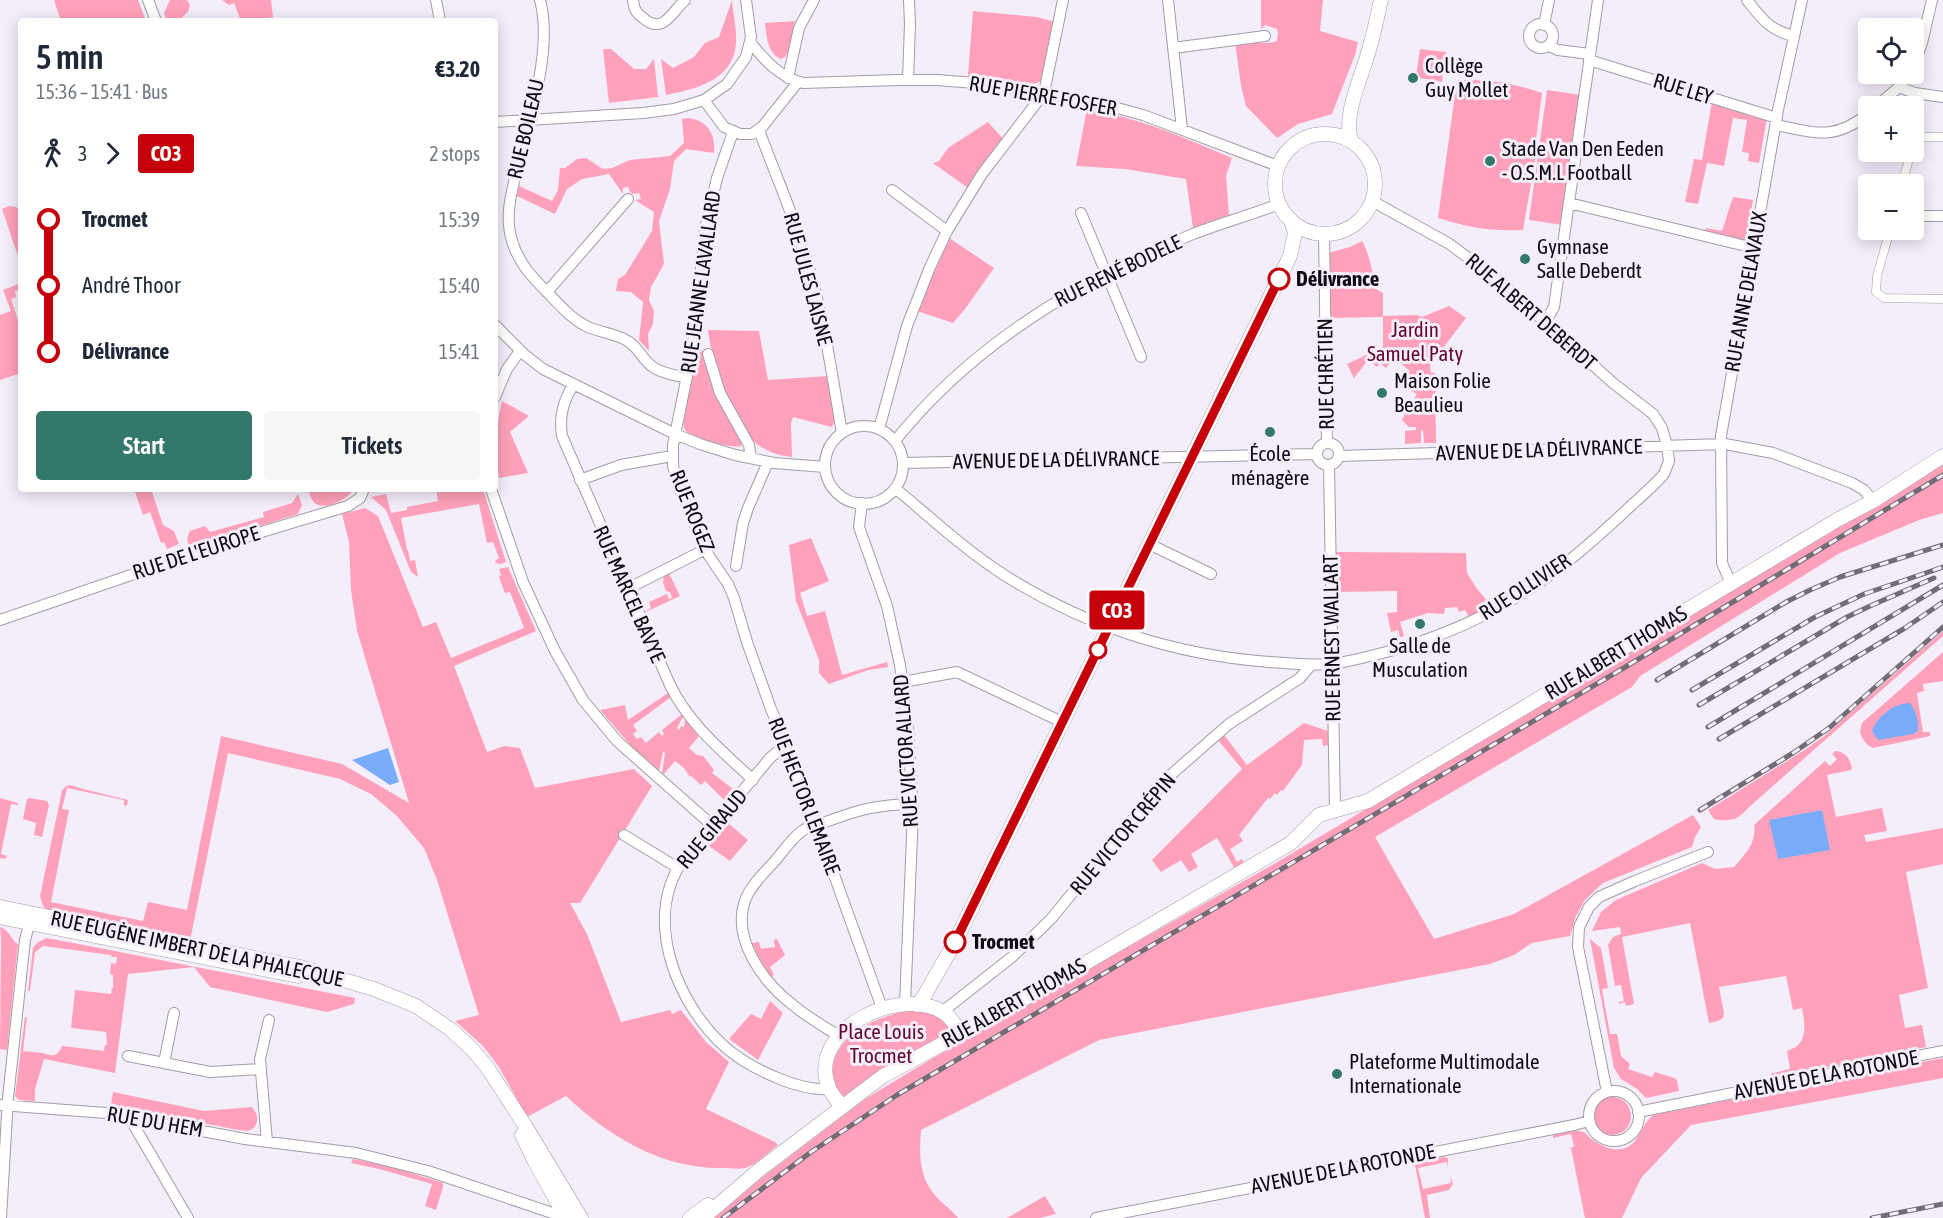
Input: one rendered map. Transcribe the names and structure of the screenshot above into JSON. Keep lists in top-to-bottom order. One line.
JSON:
{"streets":{"street":["RUE LEY","RUE PIERRE FOSFER","RUE BOILEAU","RUE RENÉ BODELE","RUE JULES LAISNE","RUE JEANNE LAVALLARD","RUE ANNE DELAVAUX","RUE ALBERT DEBERDT","RUE CHRÉTIEN","AVENUE DE LA DÉLIVRANCE","RUE ROGEZ","RUE DE L'EUROPE","RUE OLLIVIER","RUE MARCEL BAVYE","RUE ERNEST WALLART","RUE ALBERT THOMAS","RUE VICTOR ALLARD","RUE HECTOR LEMAIRE","RUE GIRAUD","RUE VICTOR CRÉPIN","RUE EUGÈNE IMBERT DE LA PHALECQUE","AVENUE DE LA ROTONDE","RUE DU HEM"]},"crossings":[["RUE LEY","RUE ANNE DELAVAUX"],["RUE PIERRE FOSFER","RUE RENÉ BODELE"],["RUE PIERRE FOSFER","RUE ALBERT DEBERDT"],["RUE PIERRE FOSFER","RUE CHRÉTIEN"],["RUE BOILEAU","RUE JEANNE LAVALLARD"],["RUE RENÉ BODELE","RUE JULES LAISNE"],["RUE RENÉ BODELE","RUE ALBERT DEBERDT"],["RUE RENÉ BODELE","RUE CHRÉTIEN"],["RUE RENÉ BODELE","AVENUE DE LA DÉLIVRANCE"],["RUE RENÉ BODELE","RUE OLLIVIER"],["RUE RENÉ BODELE","RUE VICTOR ALLARD"],["RUE JULES LAISNE","AVENUE DE LA DÉLIVRANCE"],["RUE JULES LAISNE","RUE OLLIVIER"],["RUE JULES LAISNE","RUE VICTOR ALLARD"],["RUE JEANNE LAVALLARD","RUE ROGEZ"],["RUE ANNE DELAVAUX","AVENUE DE LA DÉLIVRANCE"],["RUE ANNE DELAVAUX","RUE ALBERT THOMAS"],["RUE ALBERT DEBERDT","RUE CHRÉTIEN"],["RUE ALBERT DEBERDT","AVENUE DE LA DÉLIVRANCE"],["RUE ALBERT DEBERDT","RUE OLLIVIER"],["RUE CHRÉTIEN","AVENUE DE LA DÉLIVRANCE"],["RUE CHRÉTIEN","RUE ERNEST WALLART"],["AVENUE DE LA DÉLIVRANCE","RUE OLLIVIER"],["AVENUE DE LA DÉLIVRANCE","RUE ERNEST WALLART"],["AVENUE DE LA DÉLIVRANCE","RUE ALBERT THOMAS"],["AVENUE DE LA DÉLIVRANCE","RUE VICTOR ALLARD"],["RUE ROGEZ","RUE HECTOR LEMAIRE"],["RUE OLLIVIER","RUE ERNEST WALLART"],["RUE OLLIVIER","RUE VICTOR ALLARD"],["RUE OLLIVIER","RUE VICTOR CRÉPIN"],["RUE MARCEL BAVYE","RUE GIRAUD"],["RUE ERNEST WALLART","RUE ALBERT THOMAS"],["RUE HECTOR LEMAIRE","RUE GIRAUD"],["RUE EUGÈNE IMBERT DE LA PHALECQUE","RUE DU HEM"]],"parks":["Jardin Samuel Paty","Place Louis Trocmet"],"places":["Collège Guy Mollet","Stade Van Den Eeden - O.S.M.L Football","Gymnase Salle Deberdt","Délivrance","Maison Folie Beaulieu","École ménagère","Salle de Musculation","Trocmet","Plateforme Multimodale Internationale"],"lines":["bus line CO3"],"page":{"on_map":"CO3","map_buttons":["+","−"],"heading":["5 min","15:36 – 15:41 · Bus","€3.20"],"legs":["3","CO3","2 stops"],"list":[{"name":"Trocmet","value":"15:39"},{"name":"André Thoor","value":"15:40"},{"name":"Délivrance","value":"15:41"}],"buttons":["Start","Tickets"]}}
